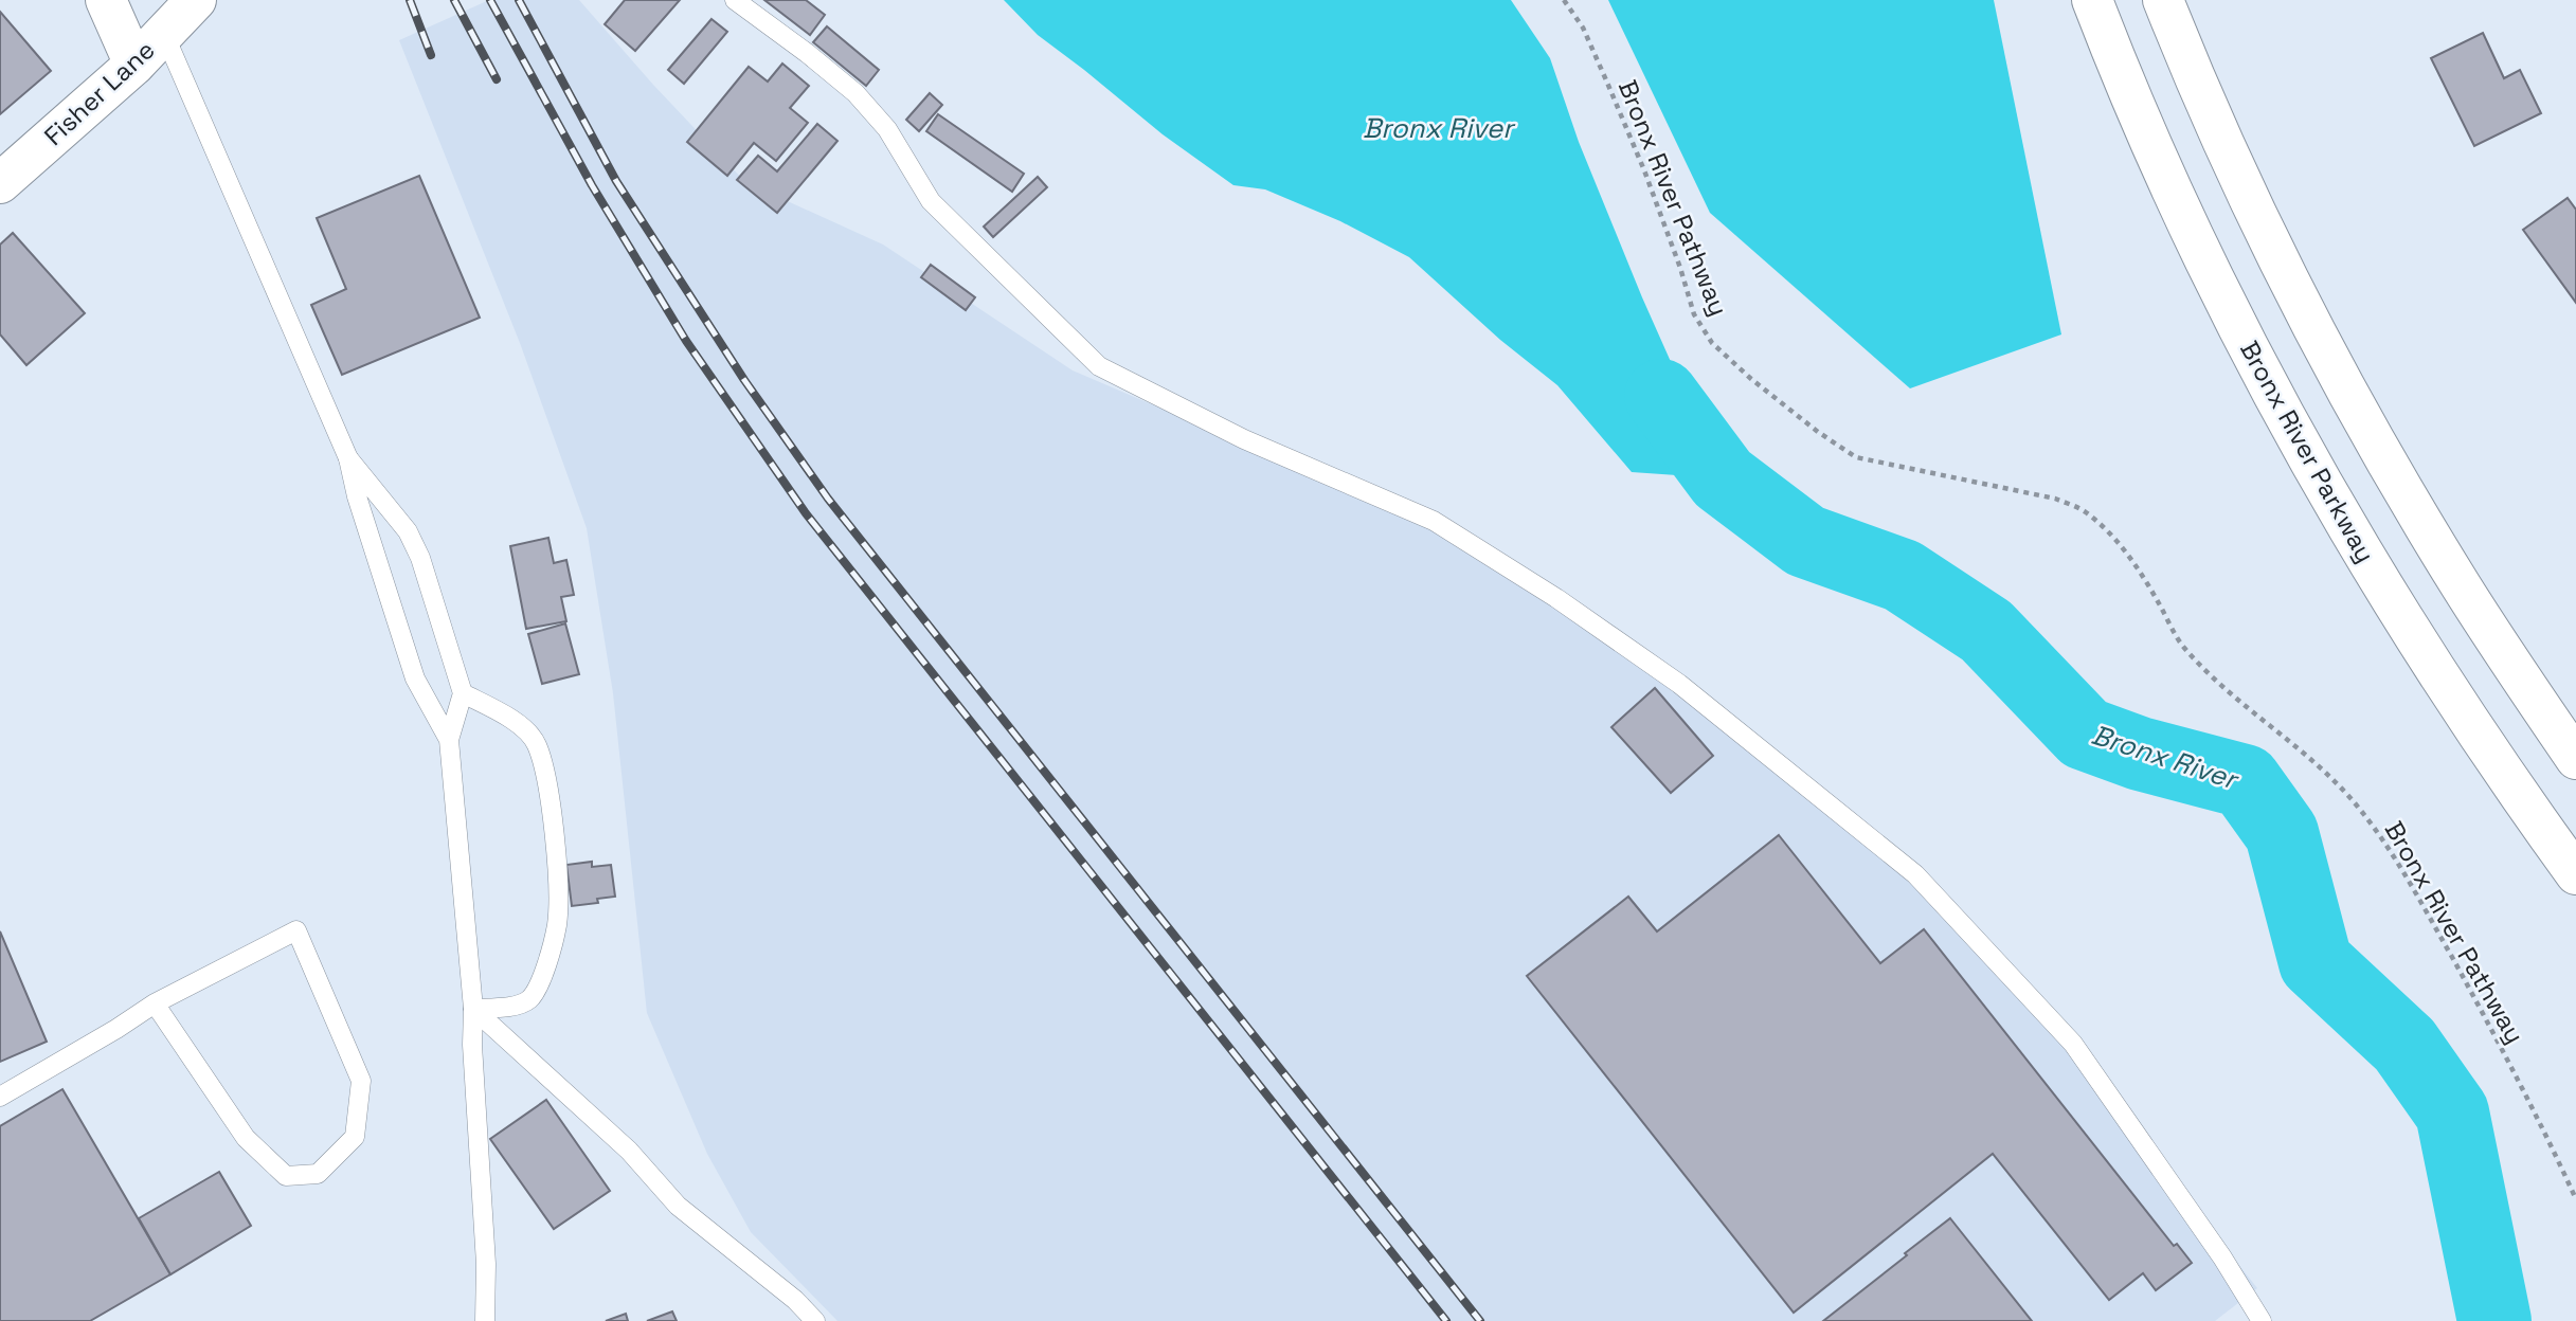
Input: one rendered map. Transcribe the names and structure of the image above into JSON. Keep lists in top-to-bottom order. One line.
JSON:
{"streets":{"main road":["Fisher Lane","Bronx River Parkway"],"path":["Bronx River Pathway"]},"water":["Bronx River"]}
